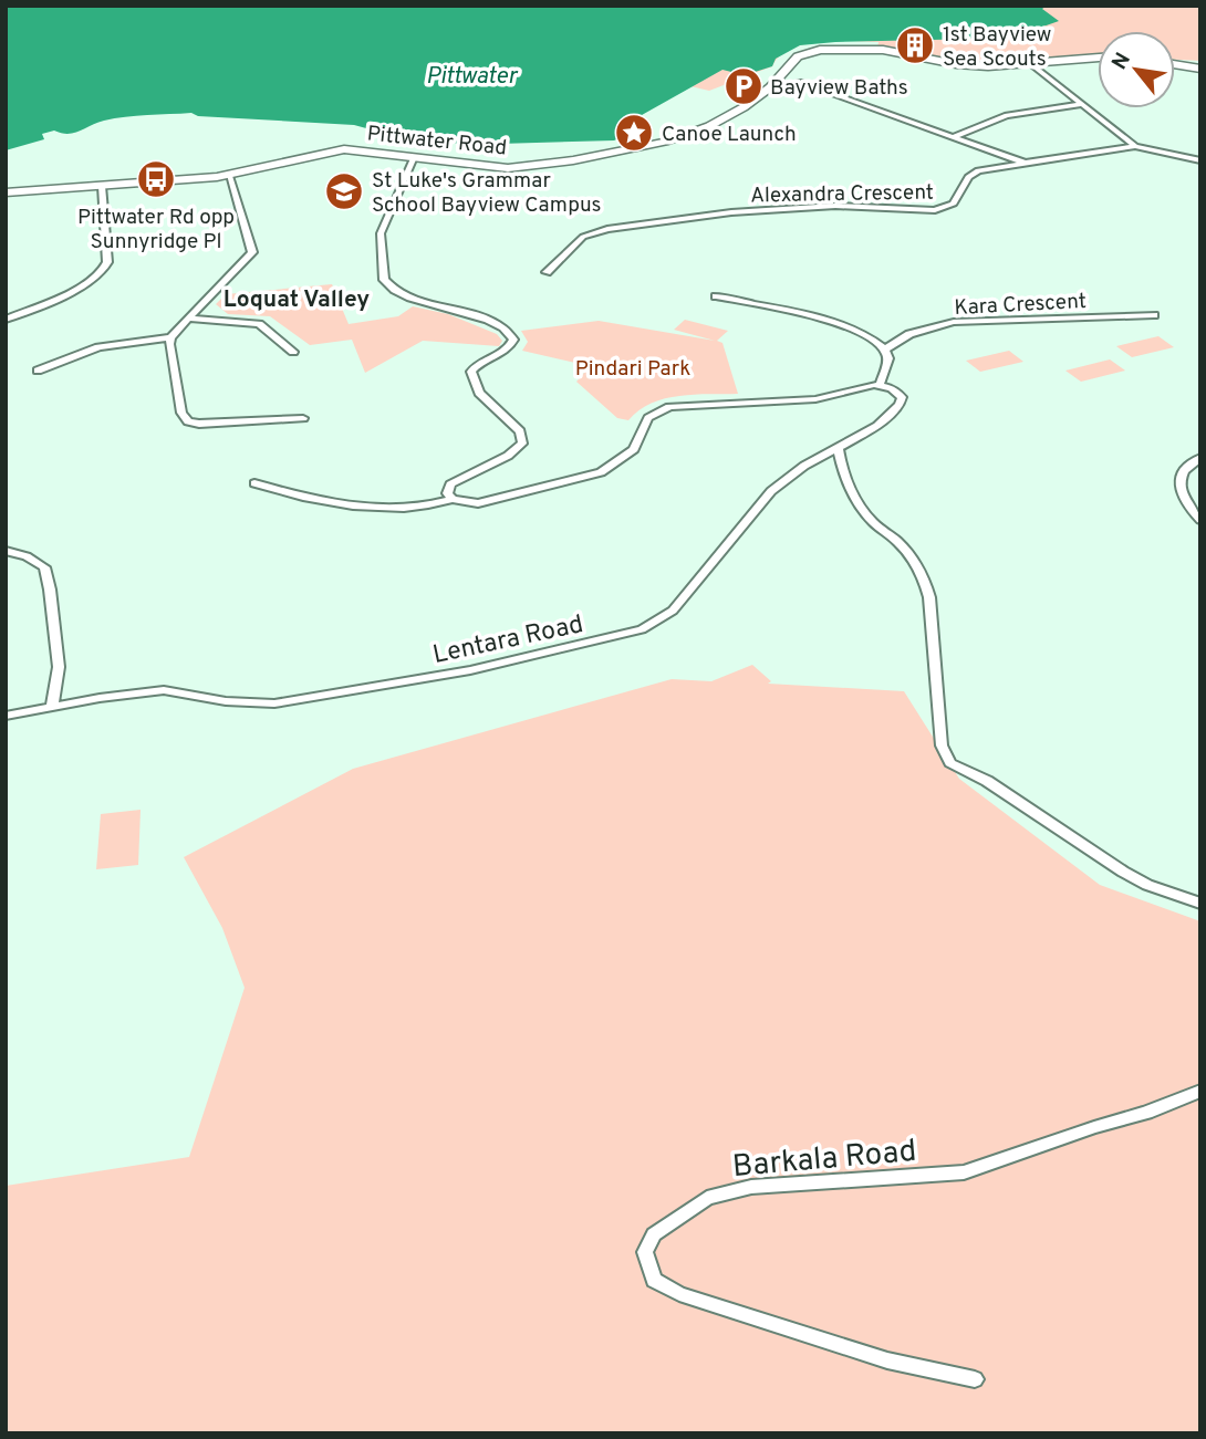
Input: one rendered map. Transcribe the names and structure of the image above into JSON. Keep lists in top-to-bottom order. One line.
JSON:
{"streets":{"main road":["Pittwater Road"],"street":["Alexandra Crescent","Kara Crescent","Lentara Road","Barkala Road"]},"districts":["Loquat Valley"],"water":["Pittwater"],"parks":["Pindari Park"],"places":{"building":["1st Bayview Sea Scouts"],"parking":["Bayview Baths"],"place":["Canoe Launch"],"bus stop":["Pittwater Rd opp Sunnyridge Pl"],"school or university":["St Luke's Grammar School Bayview Campus"]},"north":"top left"}
